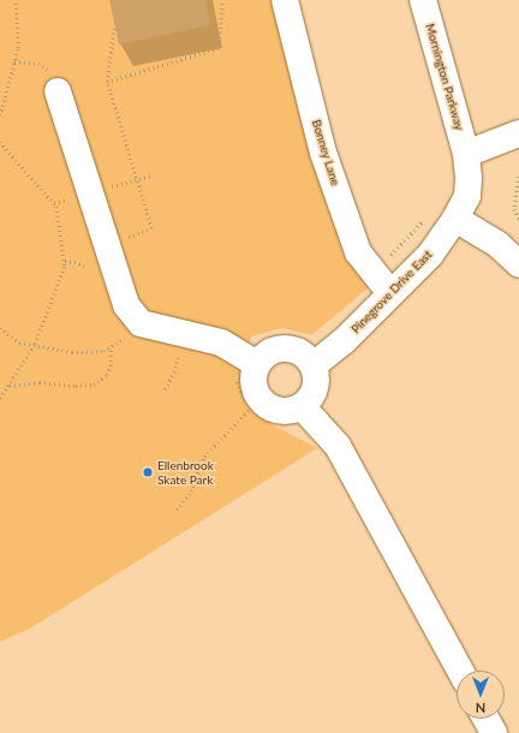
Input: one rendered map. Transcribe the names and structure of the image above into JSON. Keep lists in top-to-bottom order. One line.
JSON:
{"streets":{"street":["Mornington Parkway","Bonney Lane","Pinegrove Drive East"]},"crossings":[["Mornington Parkway","Pinegrove Drive East"],["Bonney Lane","Pinegrove Drive East"]],"places":["Ellenbrook Skate Park"],"north":"bottom"}
